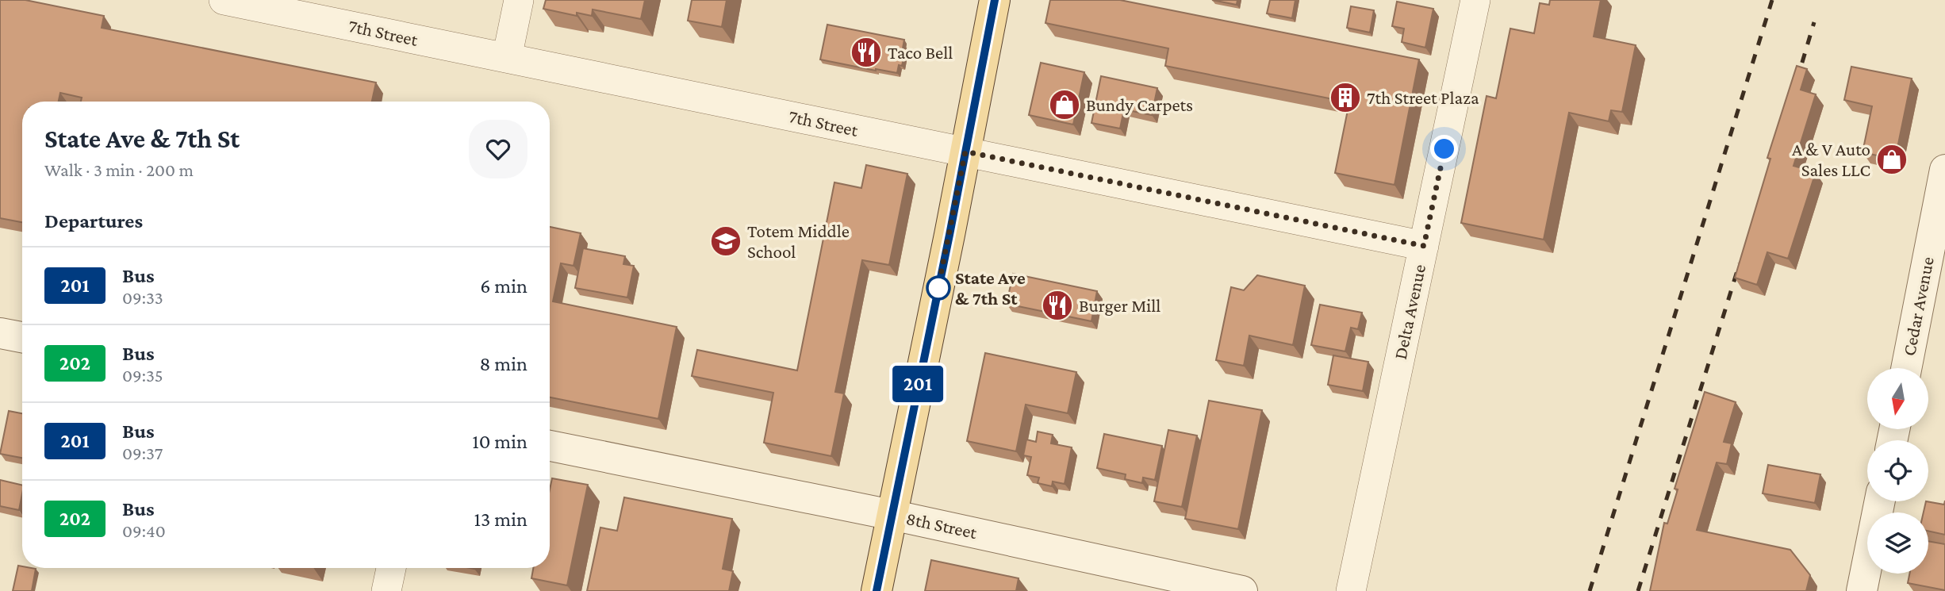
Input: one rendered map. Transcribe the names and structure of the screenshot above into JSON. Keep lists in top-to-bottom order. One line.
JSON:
{"streets":{"street":["7th Street","Cedar Avenue","Delta Avenue","8th Street"]},"crossings":[["7th Street","Delta Avenue"]],"places":{"restaurant":["Taco Bell","Burger Mill"],"building":["7th Street Plaza"],"shop":["Bundy Carpets","A & V Auto Sales LLC"],"school or university":["Totem Middle School"],"other":["State Ave & 7th St"]},"lines":["bus line 201"],"north":"bottom","page":{"on_map":"201","heading":[["State Ave & 7th St","Walk · 3 min · 200 m"],"Departures"],"list":[{"mark":"201","name":"Bus","note":"09:33","value":"6 min"},{"mark":"202","name":"Bus","note":"09:35","value":"8 min"},{"mark":"201","name":"Bus","note":"09:37","value":"10 min"},{"mark":"202","name":"Bus","note":"09:40","value":"13 min"}]}}
